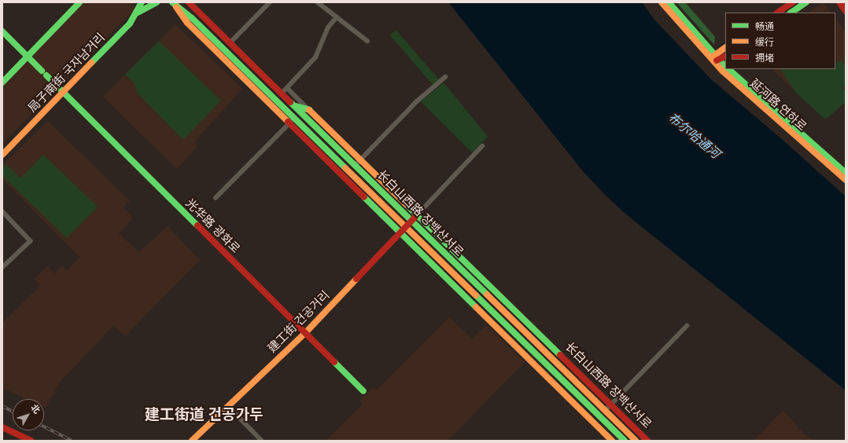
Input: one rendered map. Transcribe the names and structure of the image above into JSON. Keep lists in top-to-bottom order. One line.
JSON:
{"streets":{"main road":["局子南街 국자남거리","延河路 연하로","长白山西路 장백산서로","光华路 광화로","建工街 건공거리"]},"crossings":[["局子南街 국자남거리","光华路 광화로"],["长白山西路 장백산서로","建工街 건공거리"],["光华路 광화로","建工街 건공거리"]],"districts":["建工街道 건공가두"],"water":["布尔哈通河"],"legend":["畅通","缓行","拥堵"],"north":"top right"}
